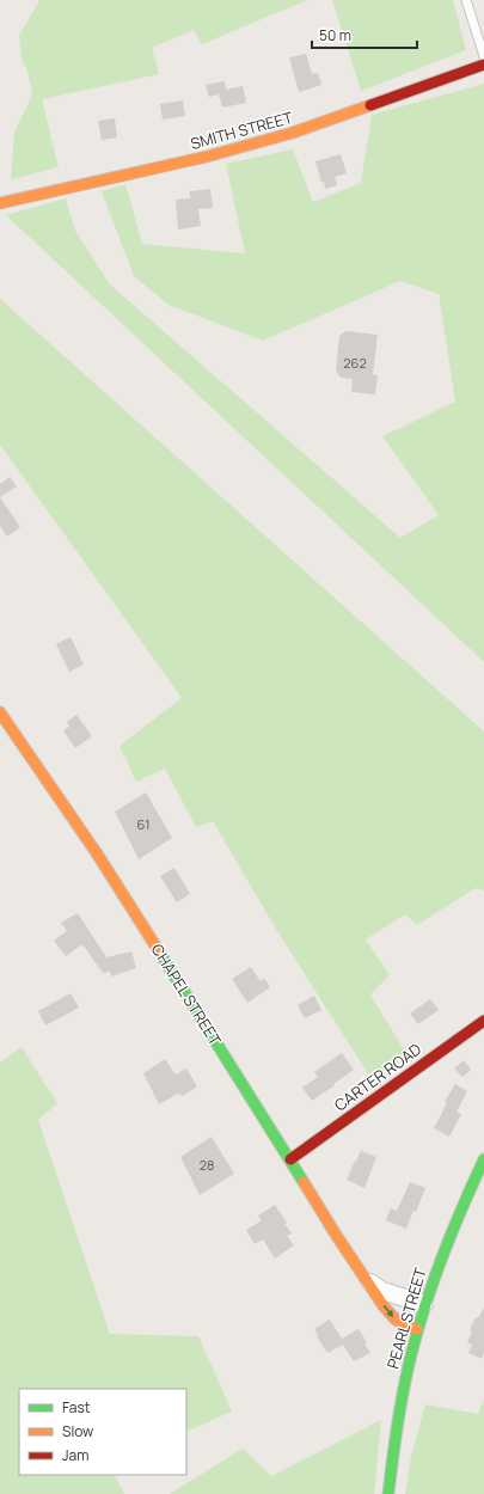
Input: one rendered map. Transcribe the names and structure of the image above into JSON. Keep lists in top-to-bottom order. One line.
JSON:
{"streets":{"street":["SMITH STREET","CHAPEL STREET","CARTER ROAD","PEARL STREET"]},"crossings":[["CHAPEL STREET","CARTER ROAD"],["CHAPEL STREET","PEARL STREET"]],"house_numbers":["262","61","28"],"legend":["Fast","Slow","Jam"],"scale_bar":"50 m"}
